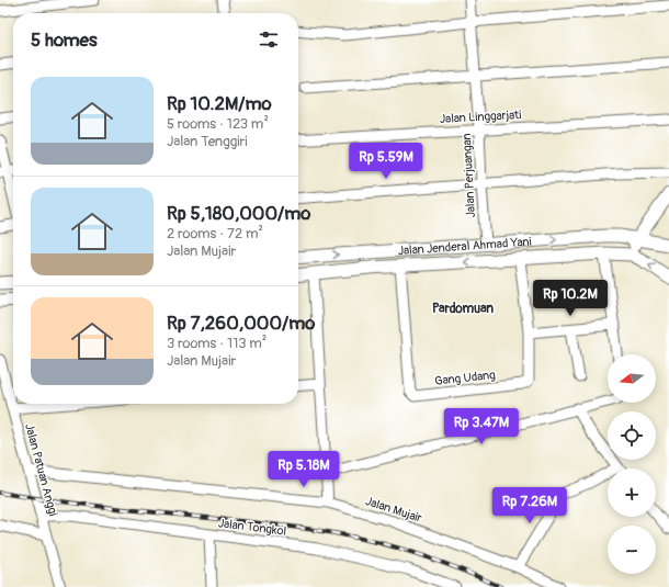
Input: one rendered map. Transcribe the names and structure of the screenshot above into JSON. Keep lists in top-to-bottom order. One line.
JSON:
{"streets":{"main road":["Jalan Jenderal Ahmad Yani"],"street":["Jalan Linggarjati","Jalan Perjuangan","Gang Udang","Jalan Patuan Anggi","Jalan Mujair","Jalan Tongkol"]},"crossings":[["Jalan Linggarjati","Jalan Perjuangan"],["Jalan Perjuangan","Jalan Jenderal Ahmad Yani"],["Jalan Jenderal Ahmad Yani","Gang Udang"],["Jalan Patuan Anggi","Jalan Mujair"],["Jalan Patuan Anggi","Jalan Tongkol"]],"districts":["Pardomuan"],"north":"left","page":{"heading":"5 homes","list":[{"name":"Rp 10.2M/mo","note":"5 rooms · 123 m² · Jalan Tenggiri"},{"name":"Rp 5,180,000/mo","note":"2 rooms · 72 m² · Jalan Mujair"},{"name":"Rp 7,260,000/mo","note":"3 rooms · 113 m² · Jalan Mujair"}],"price":["Rp 5.59M","Rp 10.2M","Rp 3.47M","Rp 5.18M","Rp 7.26M"],"map_buttons":["+","−"]}}
